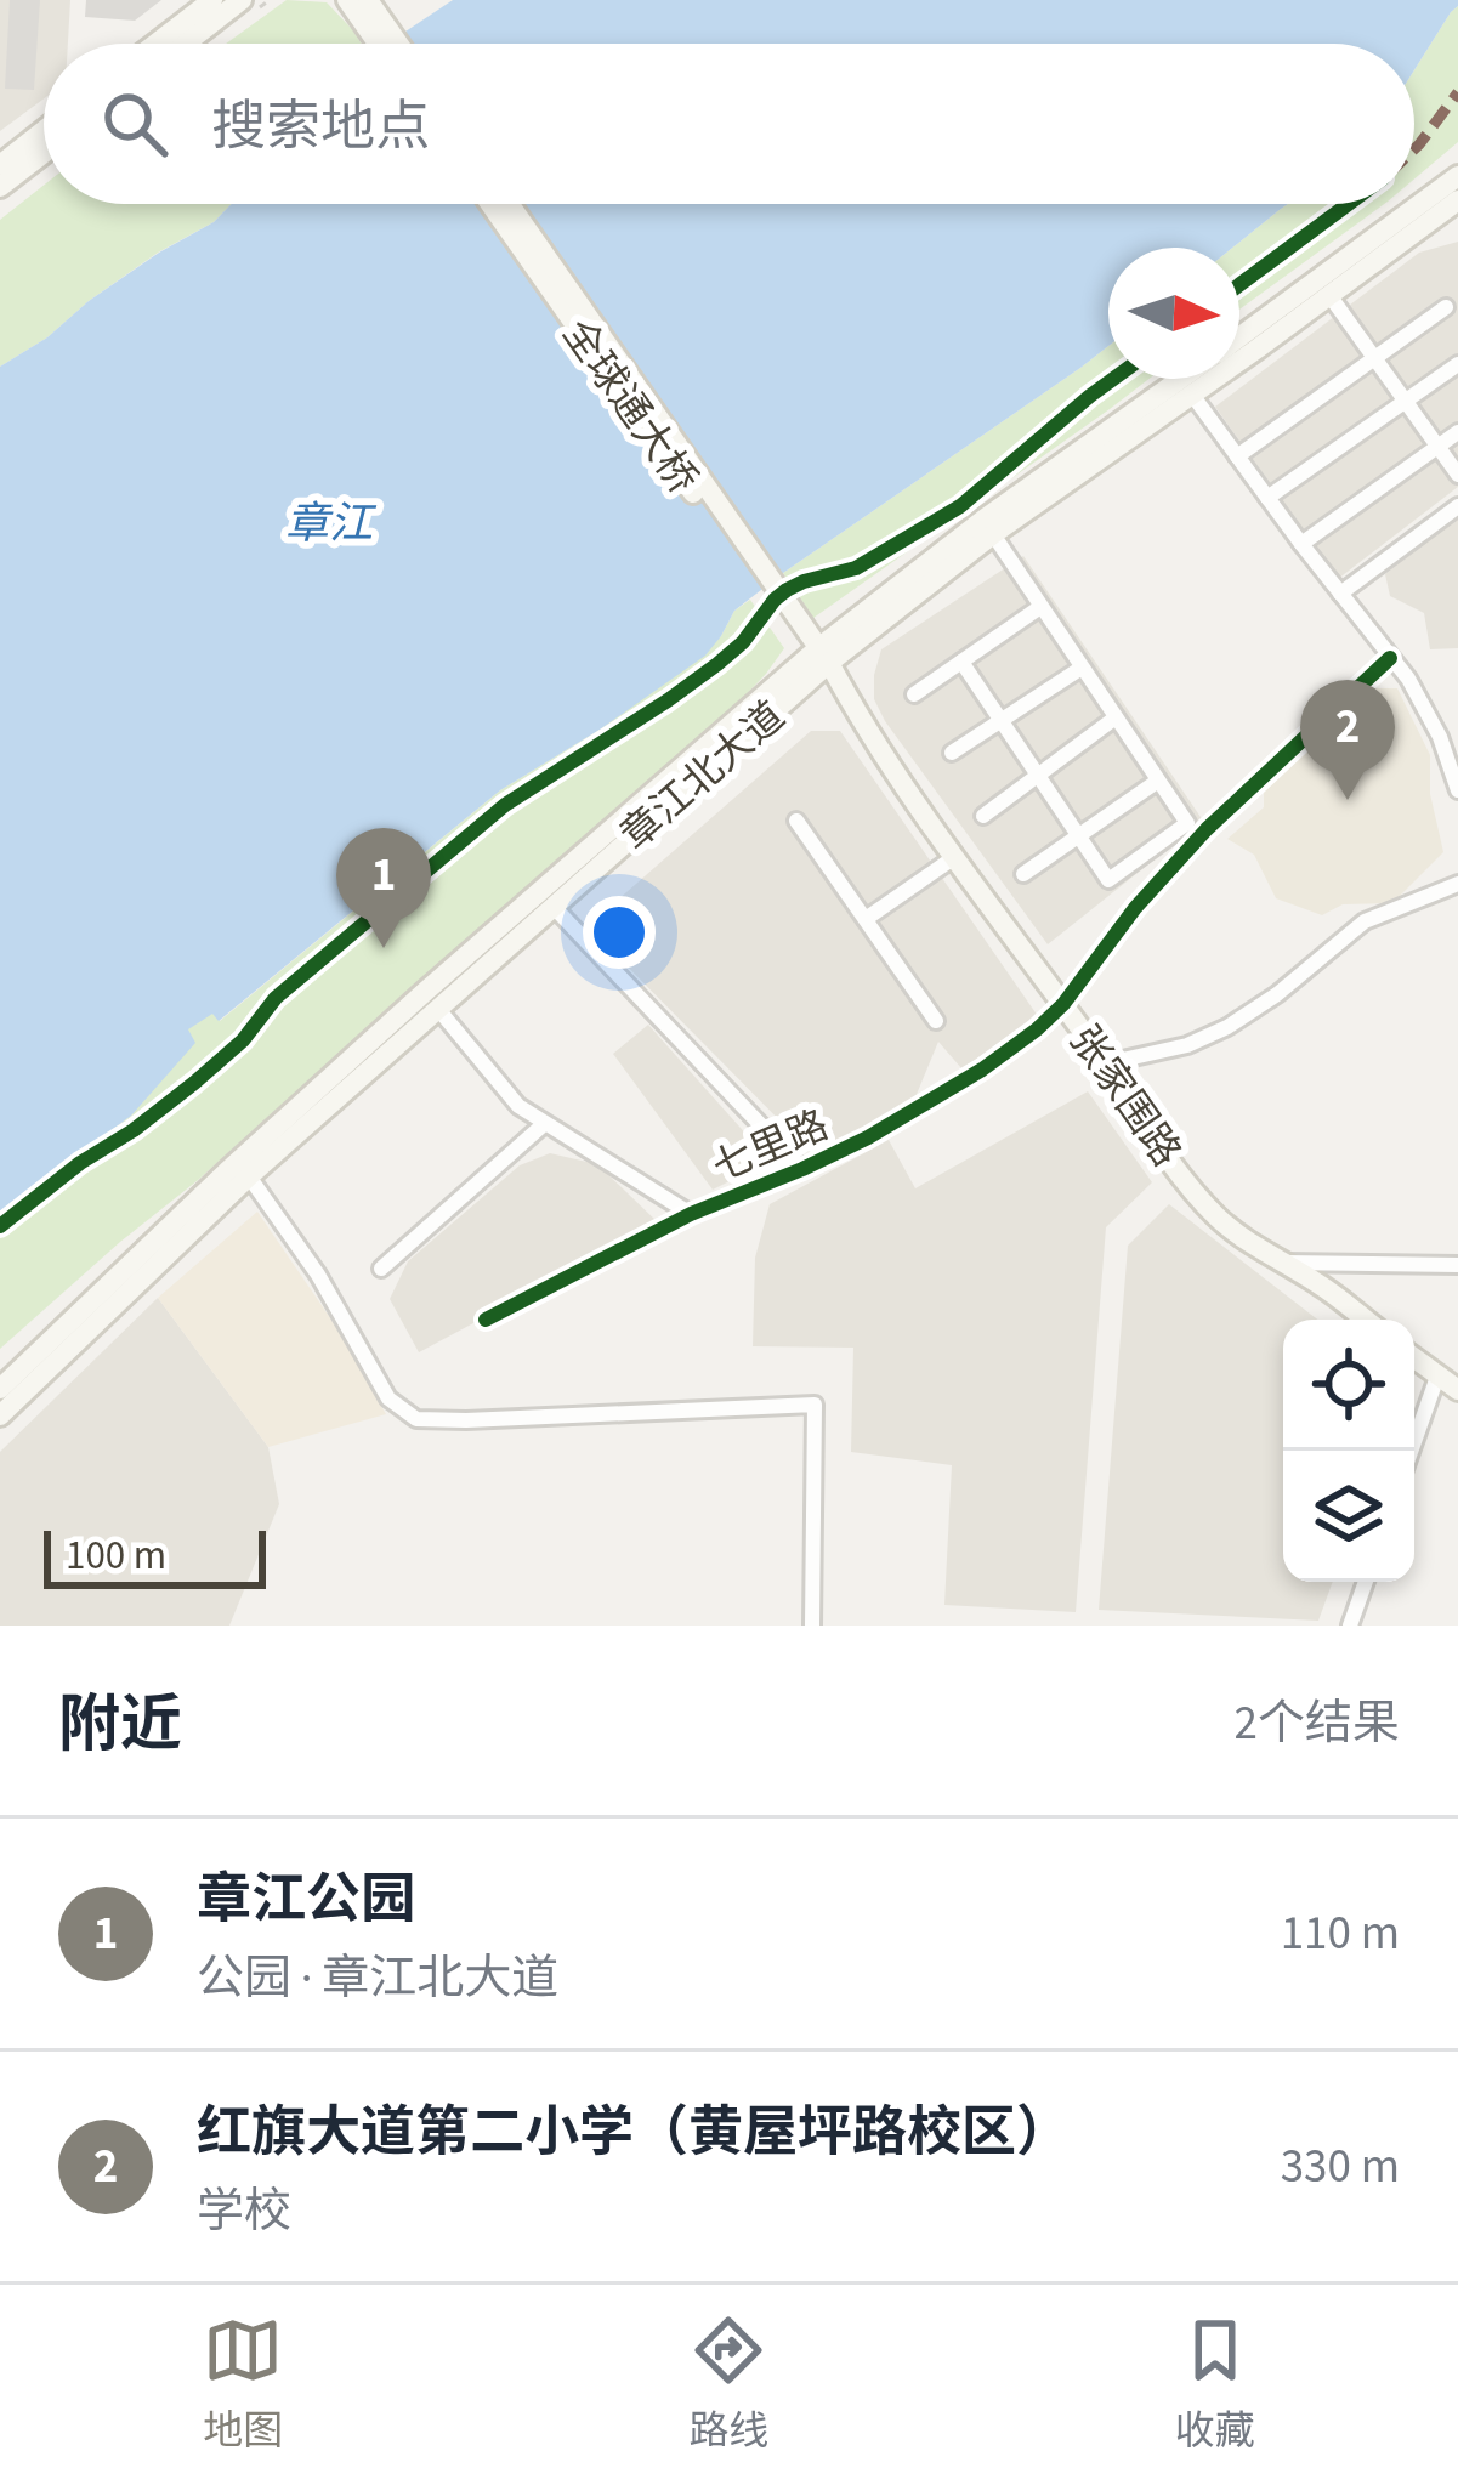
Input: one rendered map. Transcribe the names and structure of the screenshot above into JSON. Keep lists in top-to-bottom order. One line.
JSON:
{"streets":{"main road":["全球通大桥","章江北大道","张家围路"],"street":["七里路"]},"crossings":[["全球通大桥","张家围路"],["章江北大道","张家围路"],["张家围路","七里路"]],"water":["章江"],"scale_bar":"100 m","north":"right","page":{"search":"搜索地点","pins":["2","1"],"scale":"100 m","heading":["附近","2个结果"],"list":[{"mark":"1","name":"章江公园","note":"公园 · 章江北大道","value":"110 m"},{"mark":"2","name":"红旗大道第二小学（黄屋坪路校区）","note":"学校","value":"330 m"}],"nav":["地图","路线","收藏"]}}
